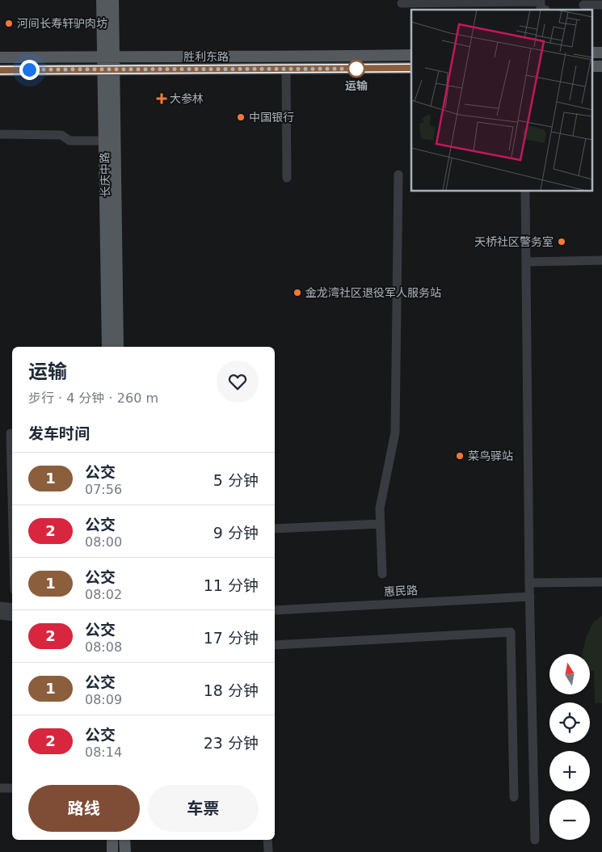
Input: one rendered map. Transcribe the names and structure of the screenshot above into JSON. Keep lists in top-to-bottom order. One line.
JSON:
{"streets":{"main road":["胜利东路","长庆中路"],"street":["惠民路"]},"crossings":[["胜利东路","长庆中路"]],"places":{"other":["河间长寿轩驴肉坊","运输","中国银行","天桥社区警务室","金龙湾社区退役军人服务站","菜鸟驿站"],"health":["大参林"]},"lines":["bus line 1"],"north":"top","page":{"heading":[["运输","步行 · 4 分钟 · 260 m"],"发车时间"],"list":[{"mark":"1","name":"公交","note":"07:56","value":"5 分钟"},{"mark":"2","name":"公交","note":"08:00","value":"9 分钟"},{"mark":"1","name":"公交","note":"08:02","value":"11 分钟"},{"mark":"2","name":"公交","note":"08:08","value":"17 分钟"},{"mark":"1","name":"公交","note":"08:09","value":"18 分钟"},{"mark":"2","name":"公交","note":"08:14","value":"23 分钟"}],"map_buttons":["+","−"],"buttons":["路线","车票"]}}
